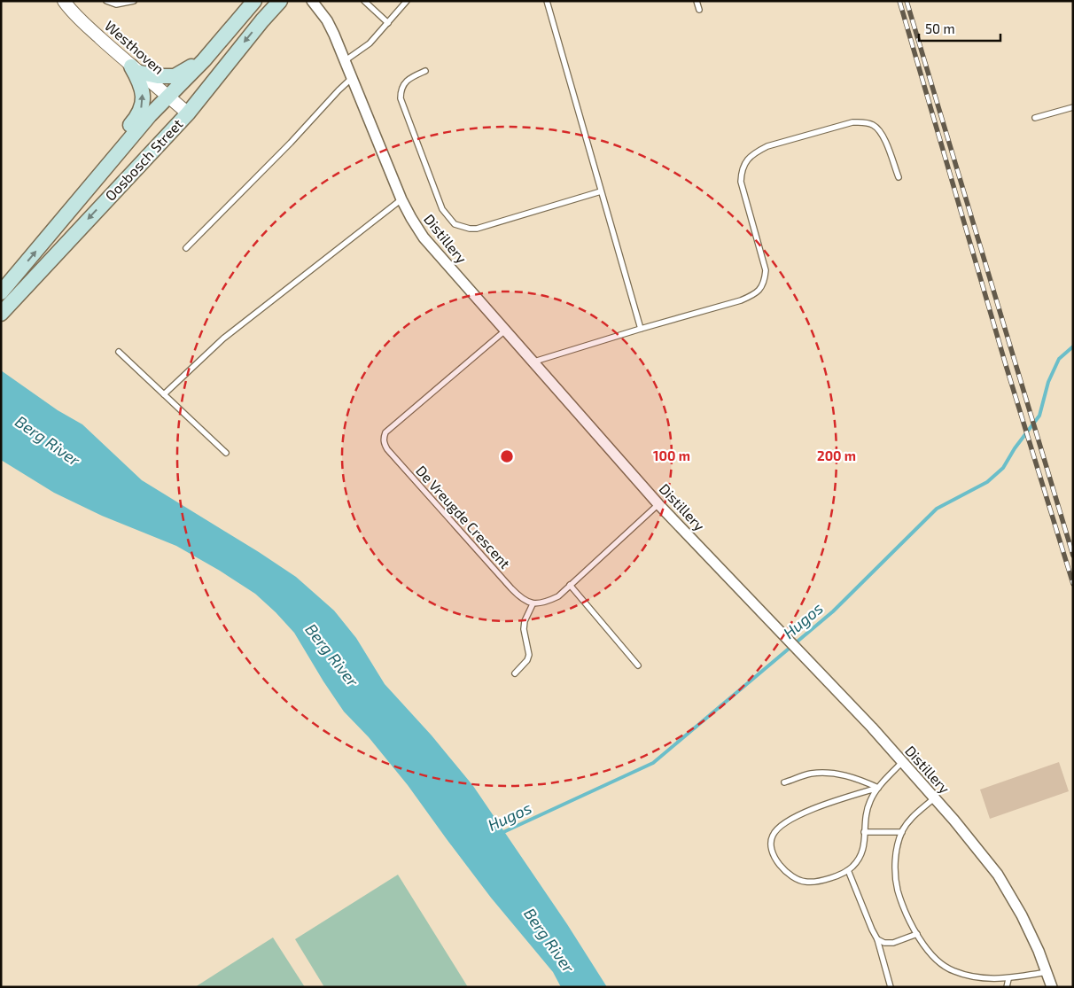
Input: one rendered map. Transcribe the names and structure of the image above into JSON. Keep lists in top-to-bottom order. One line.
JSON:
{"streets":{"main road":["Oosbosch Street"],"street":["Westhoven","Distillery"],"lane":["De Vreugde Crescent"]},"crossings":[["Westhoven","Oosbosch Street"],["Distillery","De Vreugde Crescent"]],"water":["Berg River","Hugos"],"scale_bar":"50 m","rings":["100 m","200 m"]}
